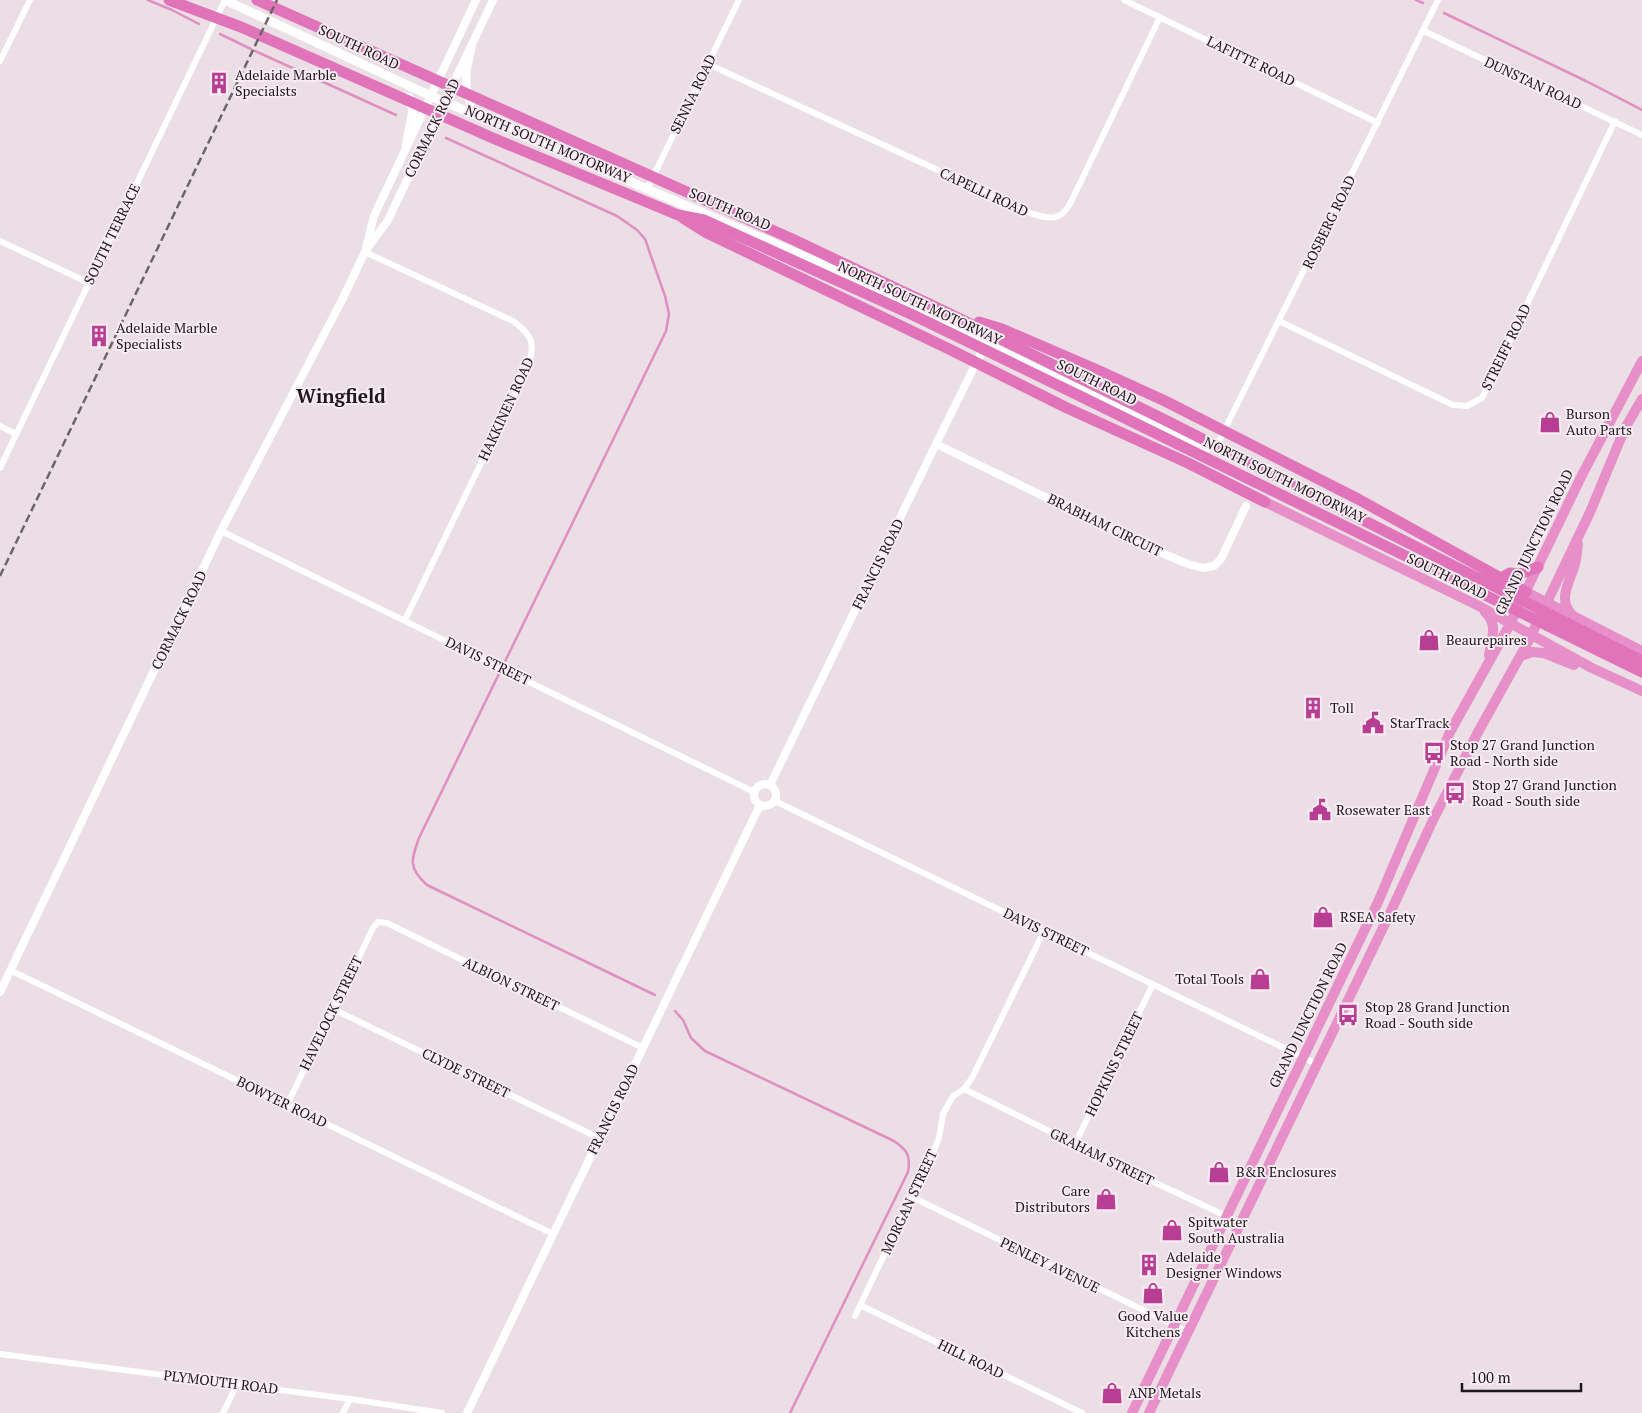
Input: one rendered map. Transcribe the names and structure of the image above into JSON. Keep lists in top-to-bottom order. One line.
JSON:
{"streets":{"highway":["SOUTH ROAD","NORTH SOUTH MOTORWAY","GRAND JUNCTION ROAD"],"street":["LAFITTE ROAD","DUNSTAN ROAD","SENNA ROAD","CORMACK ROAD","CAPELLI ROAD","ROSBERG ROAD","SOUTH TERRACE","STREIFF ROAD","HAKKINEN ROAD","BRABHAM CIRCUIT","FRANCIS ROAD","DAVIS STREET","ALBION STREET","HAVELOCK STREET","HOPKINS STREET","CLYDE STREET","BOWYER ROAD","GRAHAM STREET","MORGAN STREET","PENLEY AVENUE","HILL ROAD","PLYMOUTH ROAD"]},"crossings":[["SOUTH ROAD","SENNA ROAD"],["SOUTH ROAD","CORMACK ROAD"],["SOUTH ROAD","ROSBERG ROAD"],["SOUTH ROAD","SOUTH TERRACE"],["SOUTH ROAD","GRAND JUNCTION ROAD"],["SOUTH ROAD","FRANCIS ROAD"],["LAFITTE ROAD","CAPELLI ROAD"],["LAFITTE ROAD","ROSBERG ROAD"],["DUNSTAN ROAD","ROSBERG ROAD"],["DUNSTAN ROAD","STREIFF ROAD"],["SENNA ROAD","CAPELLI ROAD"],["CORMACK ROAD","HAKKINEN ROAD"],["CORMACK ROAD","DAVIS STREET"],["CORMACK ROAD","BOWYER ROAD"],["ROSBERG ROAD","STREIFF ROAD"],["HAKKINEN ROAD","DAVIS STREET"],["BRABHAM CIRCUIT","FRANCIS ROAD"],["GRAND JUNCTION ROAD","DAVIS STREET"],["GRAND JUNCTION ROAD","GRAHAM STREET"],["GRAND JUNCTION ROAD","PENLEY AVENUE"],["FRANCIS ROAD","DAVIS STREET"],["FRANCIS ROAD","ALBION STREET"],["FRANCIS ROAD","CLYDE STREET"],["FRANCIS ROAD","BOWYER ROAD"],["DAVIS STREET","HOPKINS STREET"],["DAVIS STREET","MORGAN STREET"],["ALBION STREET","HAVELOCK STREET"],["HAVELOCK STREET","CLYDE STREET"],["HAVELOCK STREET","BOWYER ROAD"],["HOPKINS STREET","GRAHAM STREET"],["GRAHAM STREET","MORGAN STREET"],["MORGAN STREET","PENLEY AVENUE"],["MORGAN STREET","HILL ROAD"]],"districts":["Wingfield"],"places":{"building":["Adelaide Marble Specialsts","Adelaide Marble Specialists","Toll","Adelaide Designer Windows"],"shop":["Burson Auto Parts","Beaurepaires","RSEA Safety","Total Tools","B&R Enclosures","Care Distributors","Spitwater South Australia","Good Value Kitchens","ANP Metals"],"public building":["StarTrack","Rosewater East"],"bus stop":["Stop 27 Grand Junction Road - North side","Stop 27 Grand Junction Road - South side","Stop 28 Grand Junction Road - South side"]},"scale_bar":"100 m"}
